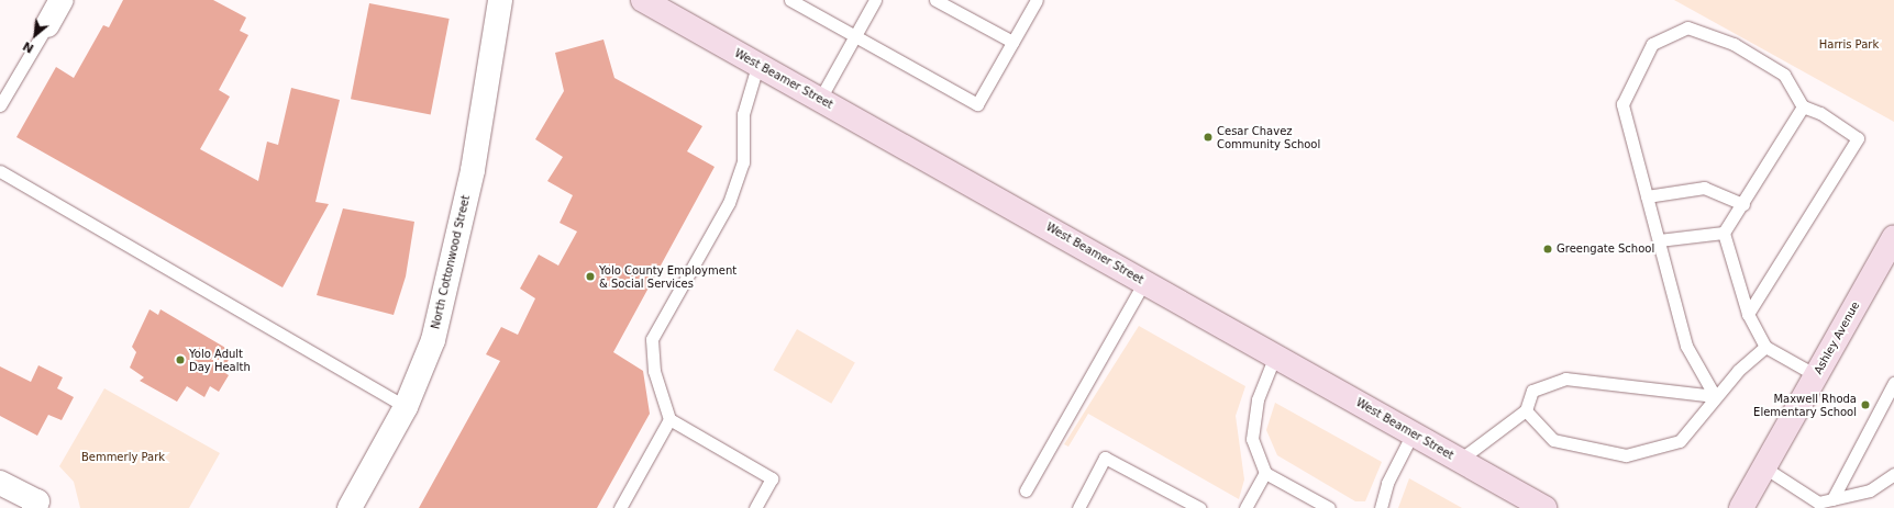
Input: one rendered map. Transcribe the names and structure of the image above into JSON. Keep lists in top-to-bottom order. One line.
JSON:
{"streets":{"street":["West Beamer Street","North Cottonwood Street","Ashley Avenue"]},"parks":["Harris Park","Bemmerly Park"],"places":["Cesar Chavez Community School","Greengate School","Yolo County Employment & Social Services","Yolo Adult Day Health","Maxwell Rhoda Elementary School"],"north":"bottom left"}
